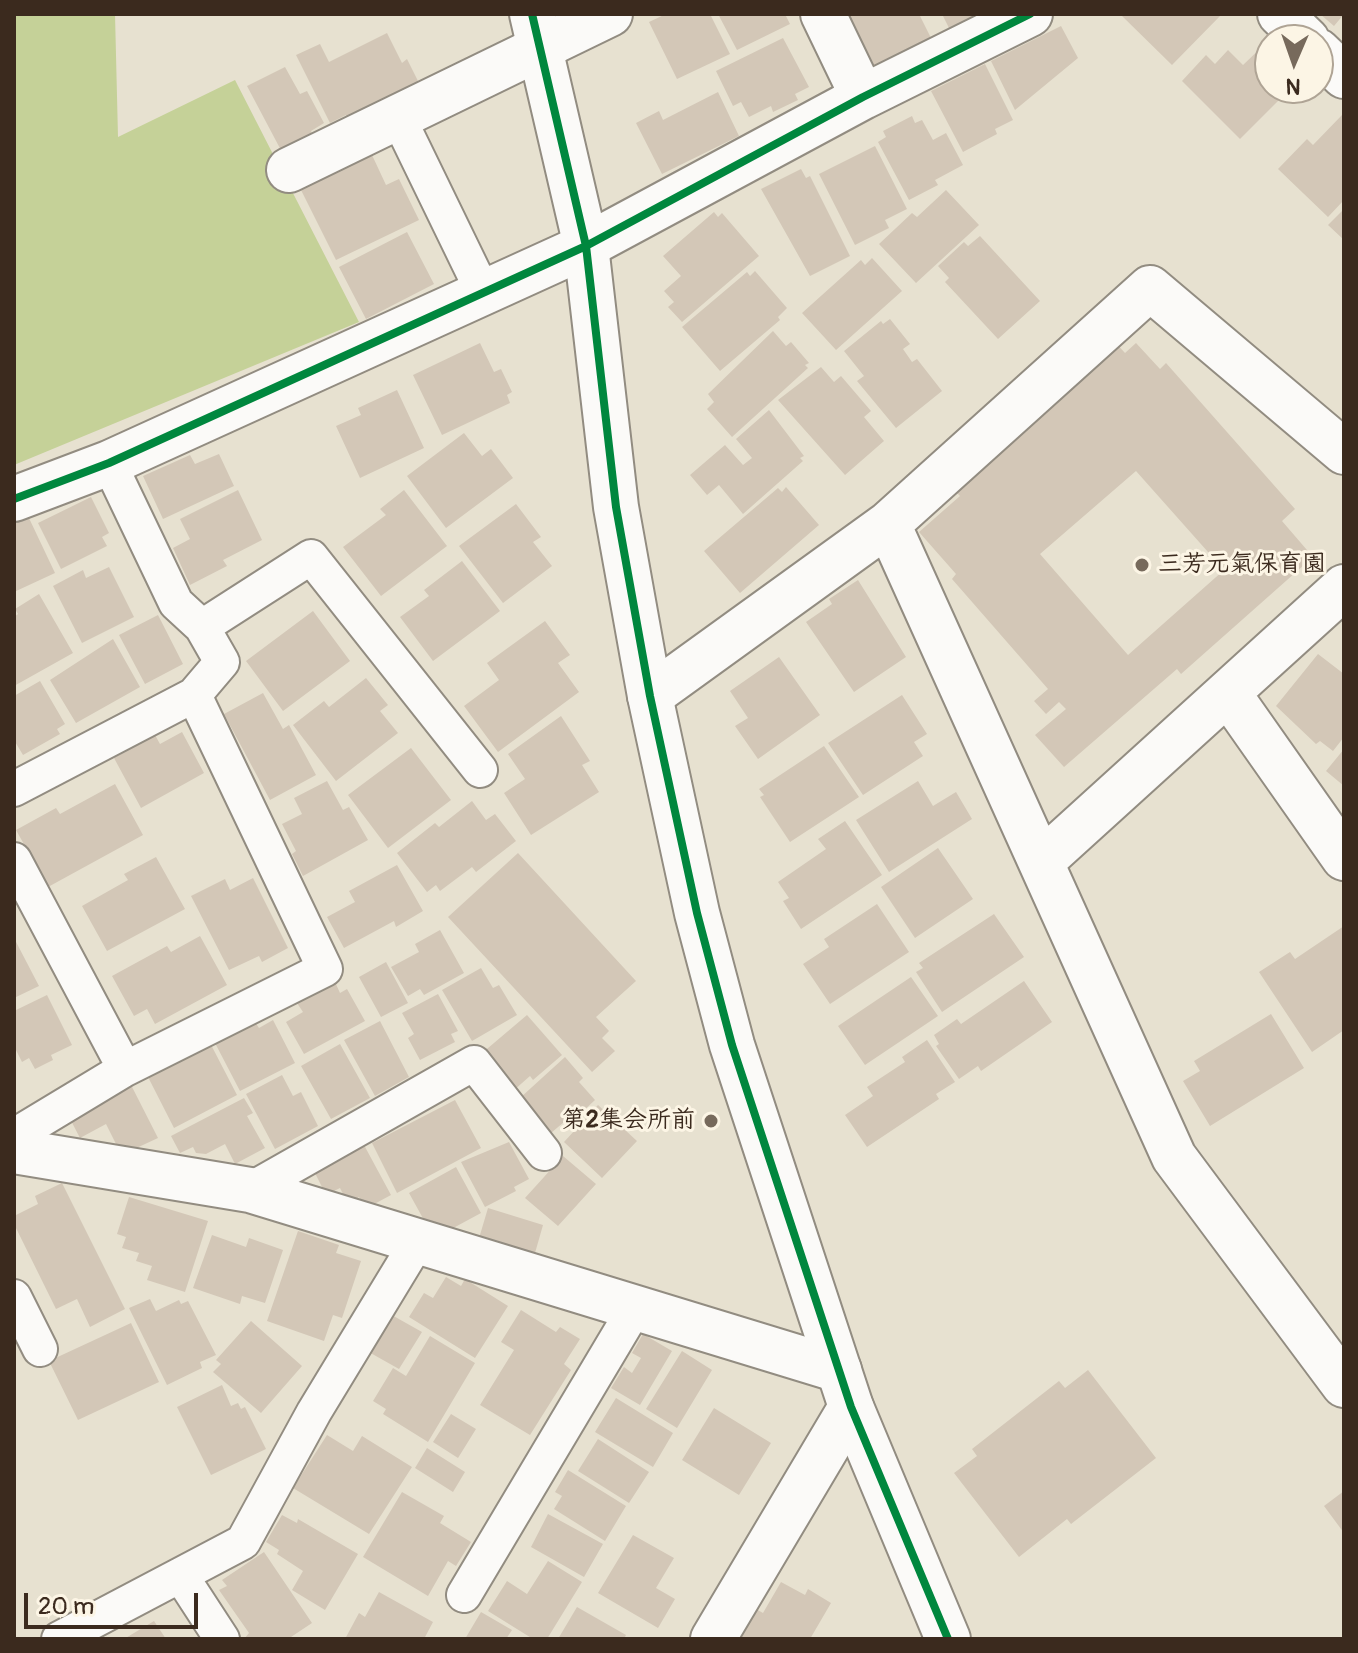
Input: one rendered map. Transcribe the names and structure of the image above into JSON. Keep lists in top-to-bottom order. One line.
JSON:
{"places":["三芳元氣保育園","第2集会所前"],"scale_bar":"20 m","north":"bottom"}
